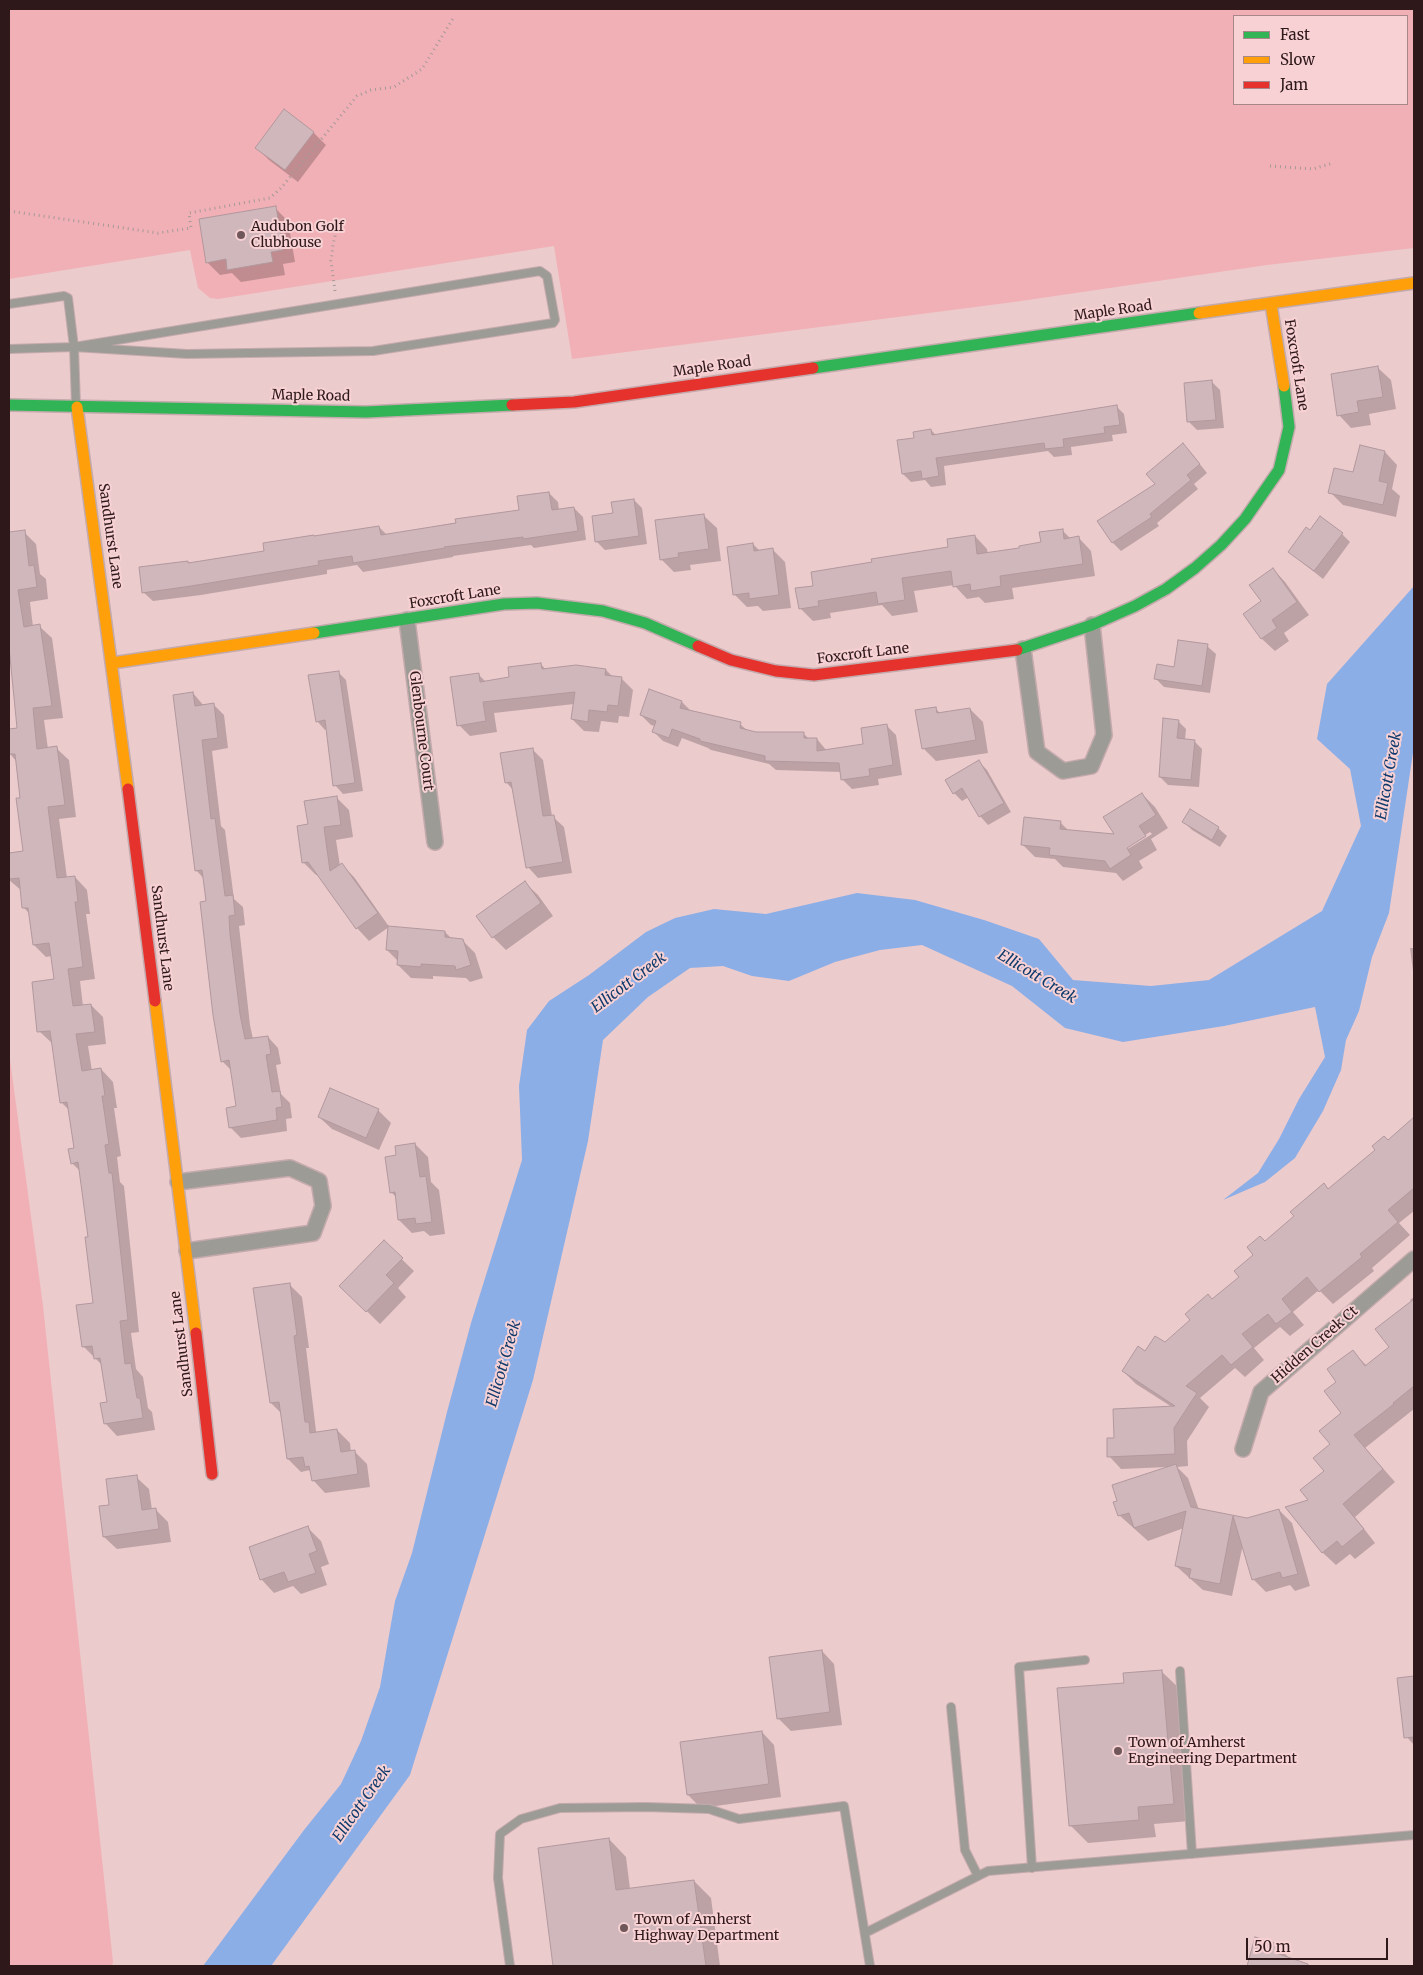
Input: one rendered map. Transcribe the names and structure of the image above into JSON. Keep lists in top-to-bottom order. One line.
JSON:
{"streets":{"street":["Maple Road","Foxcroft Lane","Sandhurst Lane","Glenbourne Court","Hidden Creek Ct"]},"crossings":[["Maple Road","Foxcroft Lane"],["Maple Road","Sandhurst Lane"],["Foxcroft Lane","Sandhurst Lane"],["Foxcroft Lane","Glenbourne Court"]],"water":["Ellicott Creek"],"places":["Audubon Golf Clubhouse","Town of Amherst Engineering Department","Town of Amherst Highway Department"],"legend":["Fast","Slow","Jam"],"scale_bar":"50 m"}
